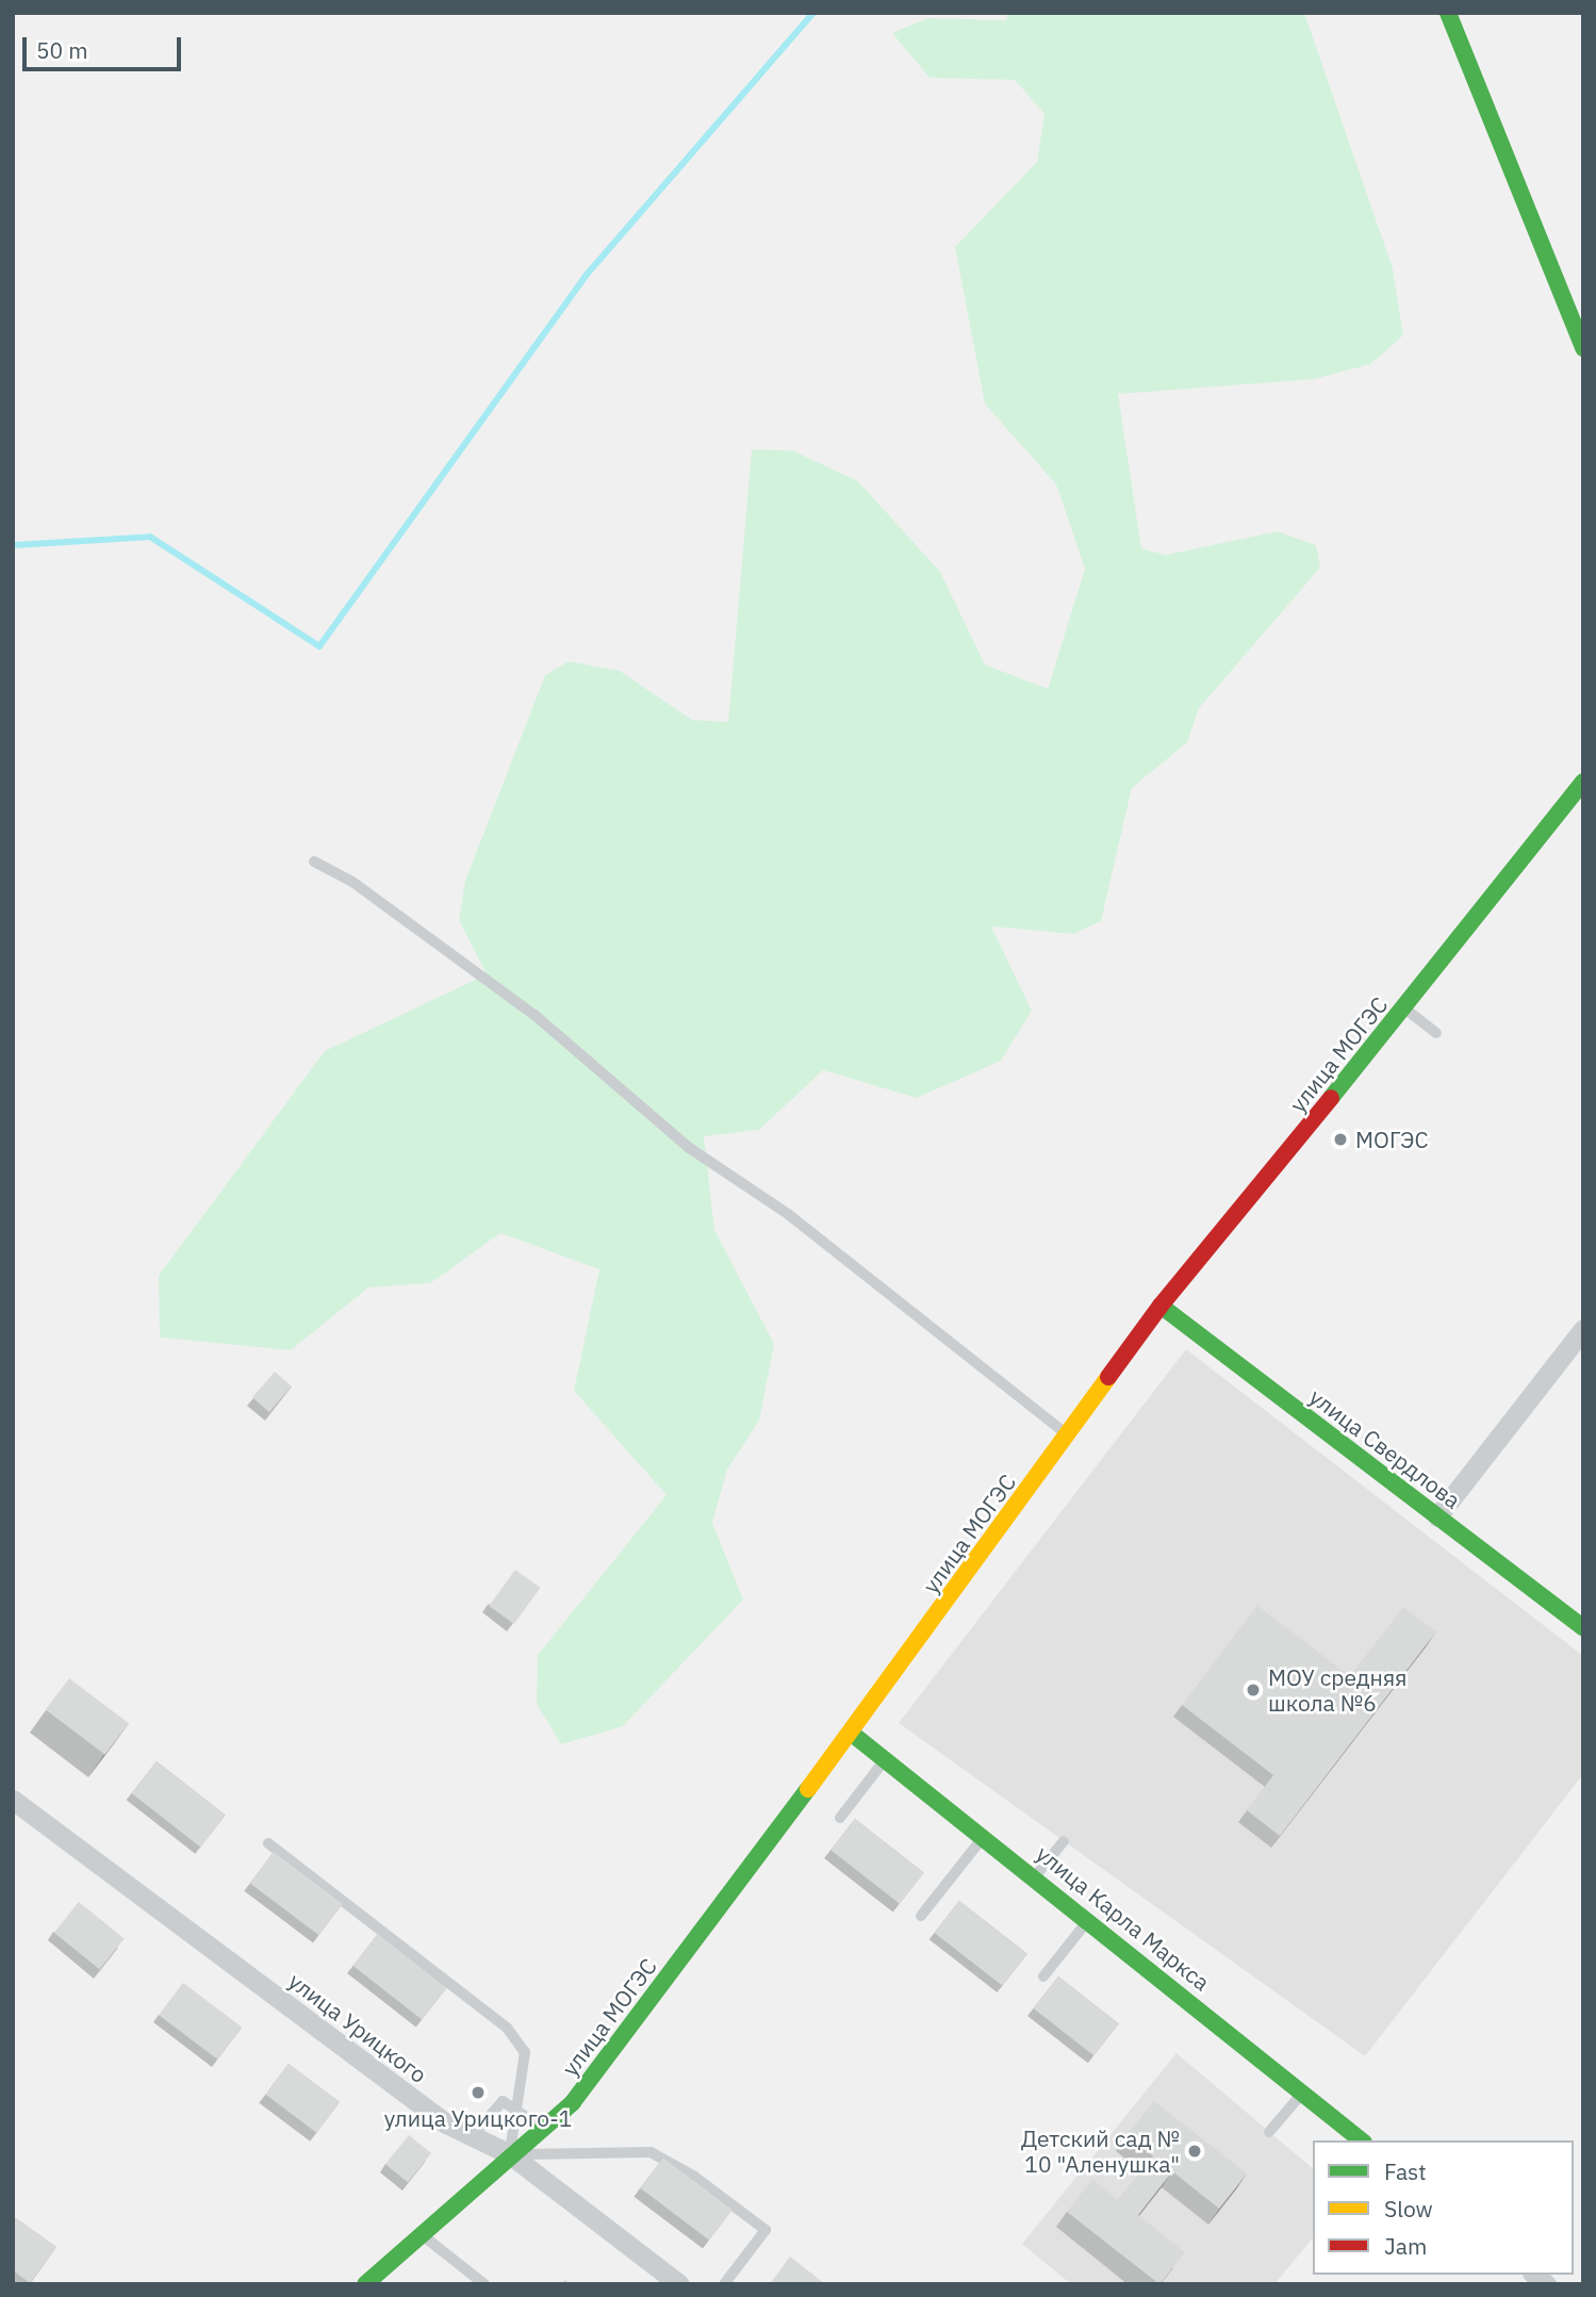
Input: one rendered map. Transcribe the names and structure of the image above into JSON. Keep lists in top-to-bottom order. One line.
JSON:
{"streets":{"street":["улица МОГЭС","улица Свердлова","улица Карла Маркса","улица Урицкого"]},"crossings":[["улица МОГЭС","улица Свердлова"],["улица МОГЭС","улица Карла Маркса"],["улица МОГЭС","улица Урицкого"]],"places":["МОГЭС","МОУ средняя школа №6","улица Урицкого-1","Детский сад № 10 \"Аленушка\""],"legend":["Fast","Slow","Jam"],"scale_bar":"50 m"}
